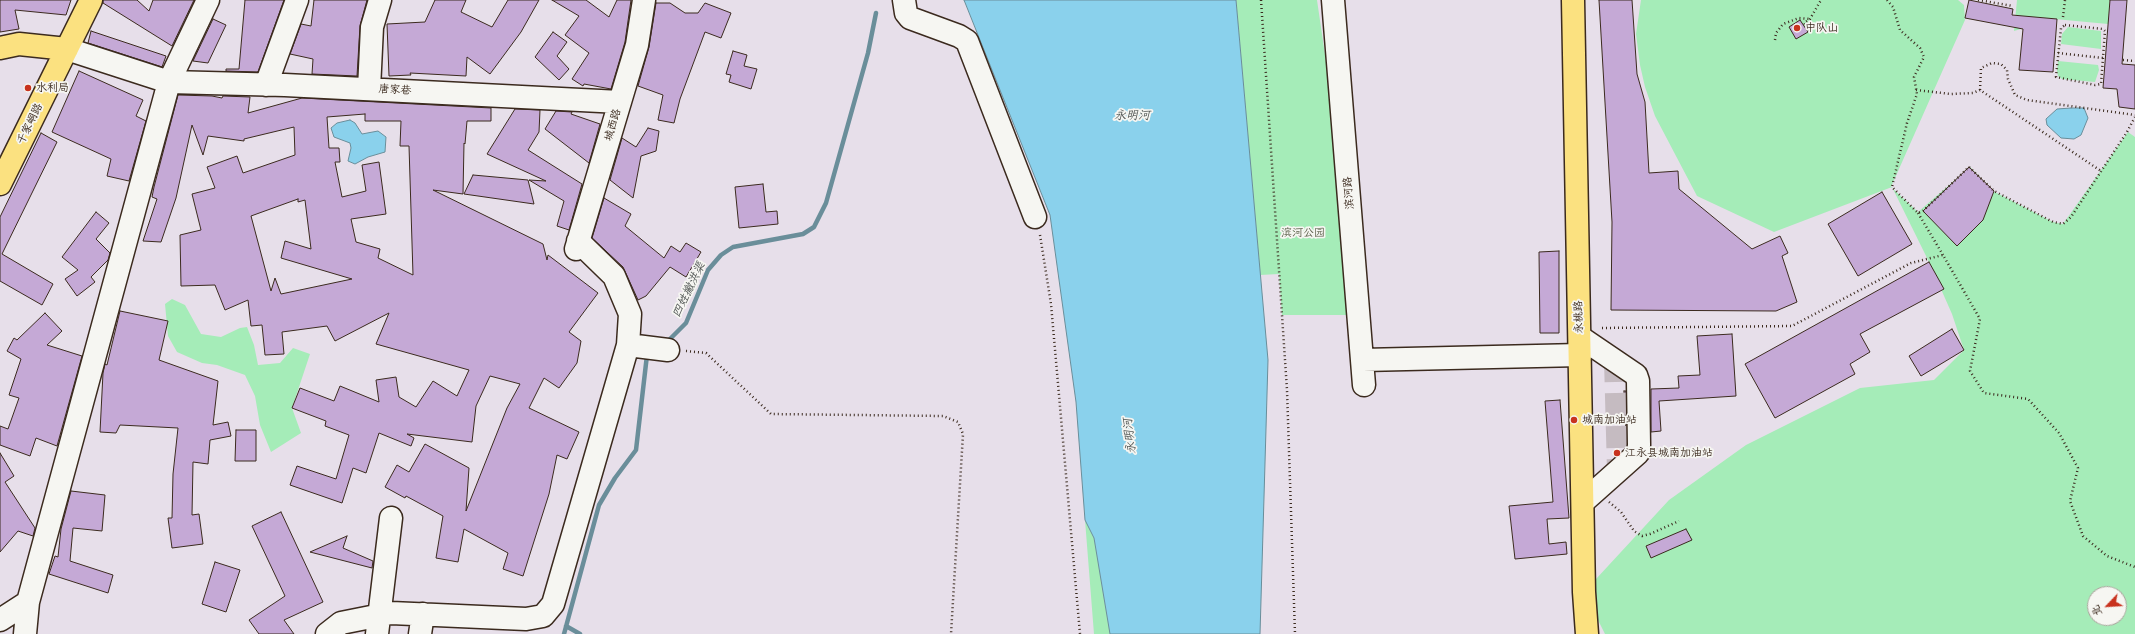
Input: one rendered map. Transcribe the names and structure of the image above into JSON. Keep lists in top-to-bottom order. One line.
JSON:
{"streets":{"main road":["千家峒路","永桃路"],"street":["唐家巷","城西路","滨河路"]},"crossings":[["唐家巷","千家峒路"],["唐家巷","城西路"]],"water":["永明河","四姓撇洪渠"],"parks":["滨河公园"],"places":["中队山","水利局","城南加油站","江永县城南加油站"],"north":"bottom left"}
